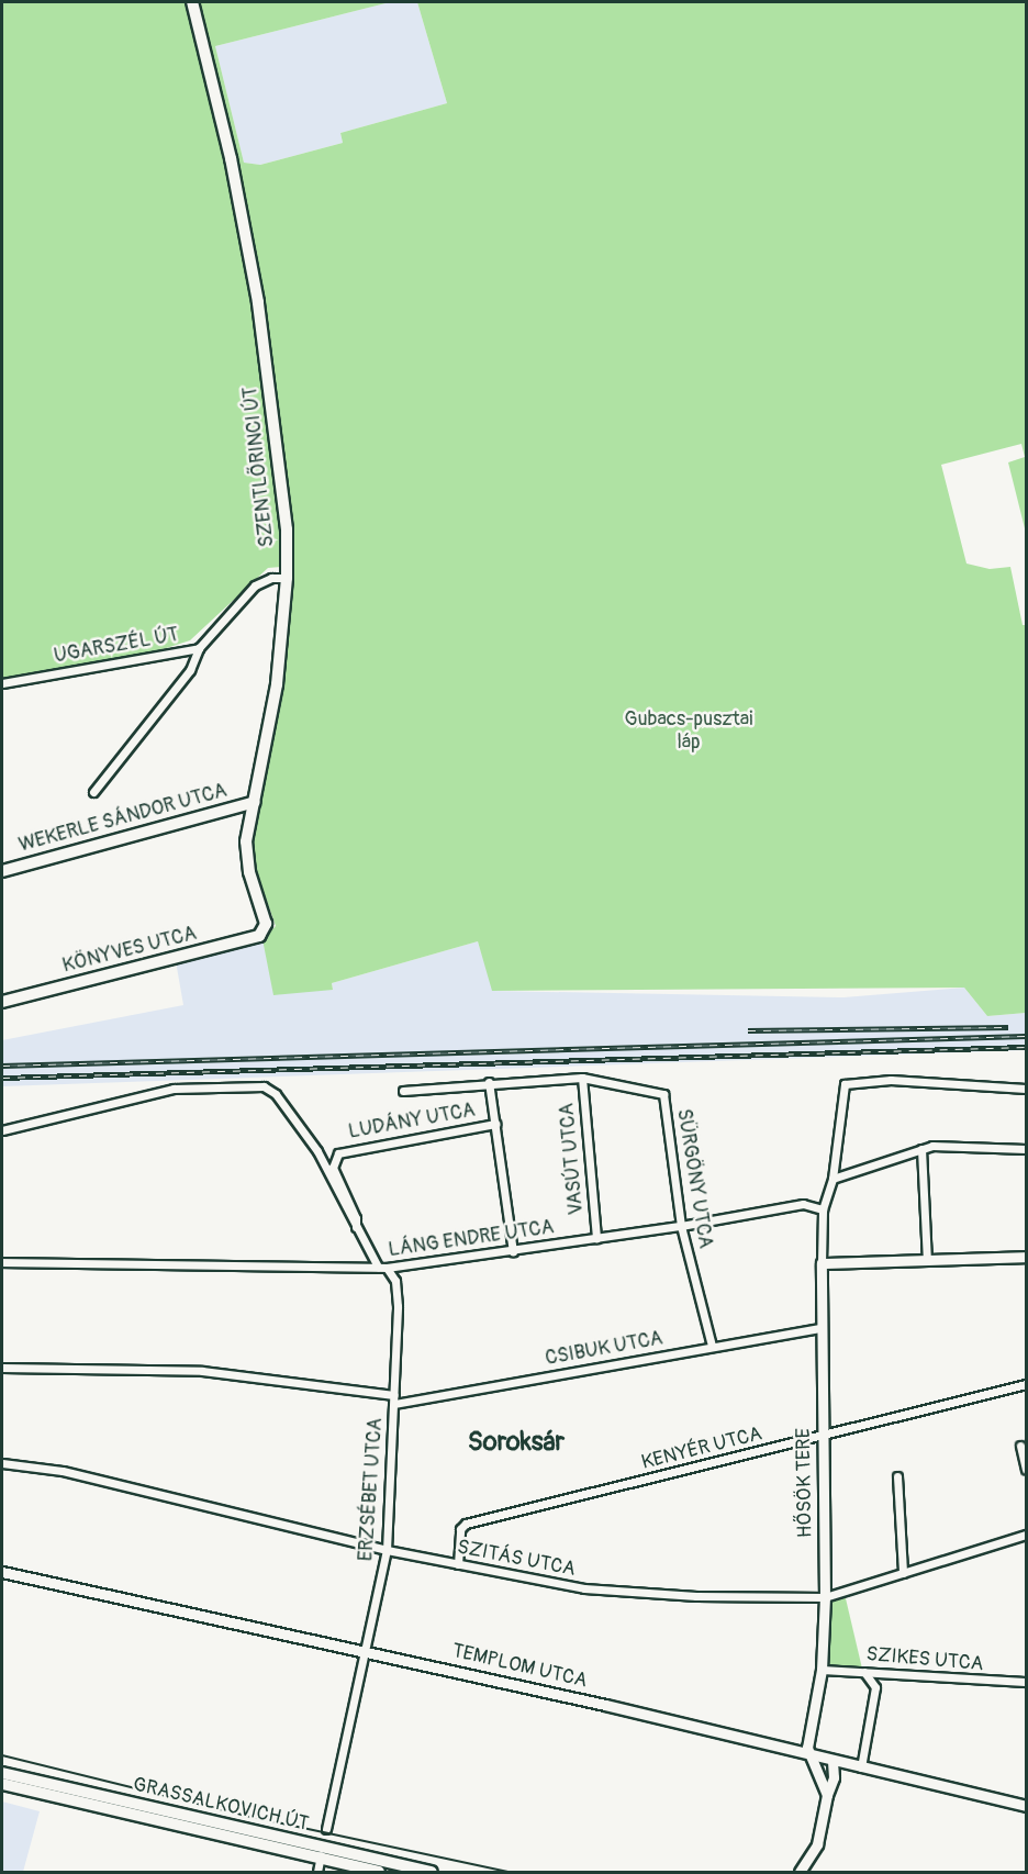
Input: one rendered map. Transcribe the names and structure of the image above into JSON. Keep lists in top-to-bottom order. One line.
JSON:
{"streets":{"main road":["SZENTLŐRINCI ÚT","WEKERLE SÁNDOR UTCA","KÖNYVES UTCA","GRASSALKOVICH ÚT"],"street":["UGARSZÉL ÚT","LUDÁNY UTCA","VASÚT UTCA","SÜRGÖNY UTCA","LÁNG ENDRE UTCA","CSIBUK UTCA","KENYÉR UTCA","HŐSÖK TERE","ERZSÉBET UTCA","SZITÁS UTCA","SZIKES UTCA","TEMPLOM UTCA"]},"crossings":[["SZENTLŐRINCI ÚT","UGARSZÉL ÚT"],["SZENTLŐRINCI ÚT","WEKERLE SÁNDOR UTCA"],["SZENTLŐRINCI ÚT","KÖNYVES UTCA"],["LUDÁNY UTCA","ERZSÉBET UTCA"],["VASÚT UTCA","SÜRGÖNY UTCA"],["VASÚT UTCA","LÁNG ENDRE UTCA"],["SÜRGÖNY UTCA","LÁNG ENDRE UTCA"],["SÜRGÖNY UTCA","CSIBUK UTCA"],["LÁNG ENDRE UTCA","HŐSÖK TERE"],["LÁNG ENDRE UTCA","ERZSÉBET UTCA"],["CSIBUK UTCA","HŐSÖK TERE"],["CSIBUK UTCA","ERZSÉBET UTCA"],["KENYÉR UTCA","HŐSÖK TERE"],["KENYÉR UTCA","SZITÁS UTCA"],["HŐSÖK TERE","SZITÁS UTCA"],["HŐSÖK TERE","SZIKES UTCA"],["HŐSÖK TERE","TEMPLOM UTCA"],["ERZSÉBET UTCA","SZITÁS UTCA"],["ERZSÉBET UTCA","TEMPLOM UTCA"]],"districts":["Soroksár"],"parks":["Gubacs-pusztai láp"]}
